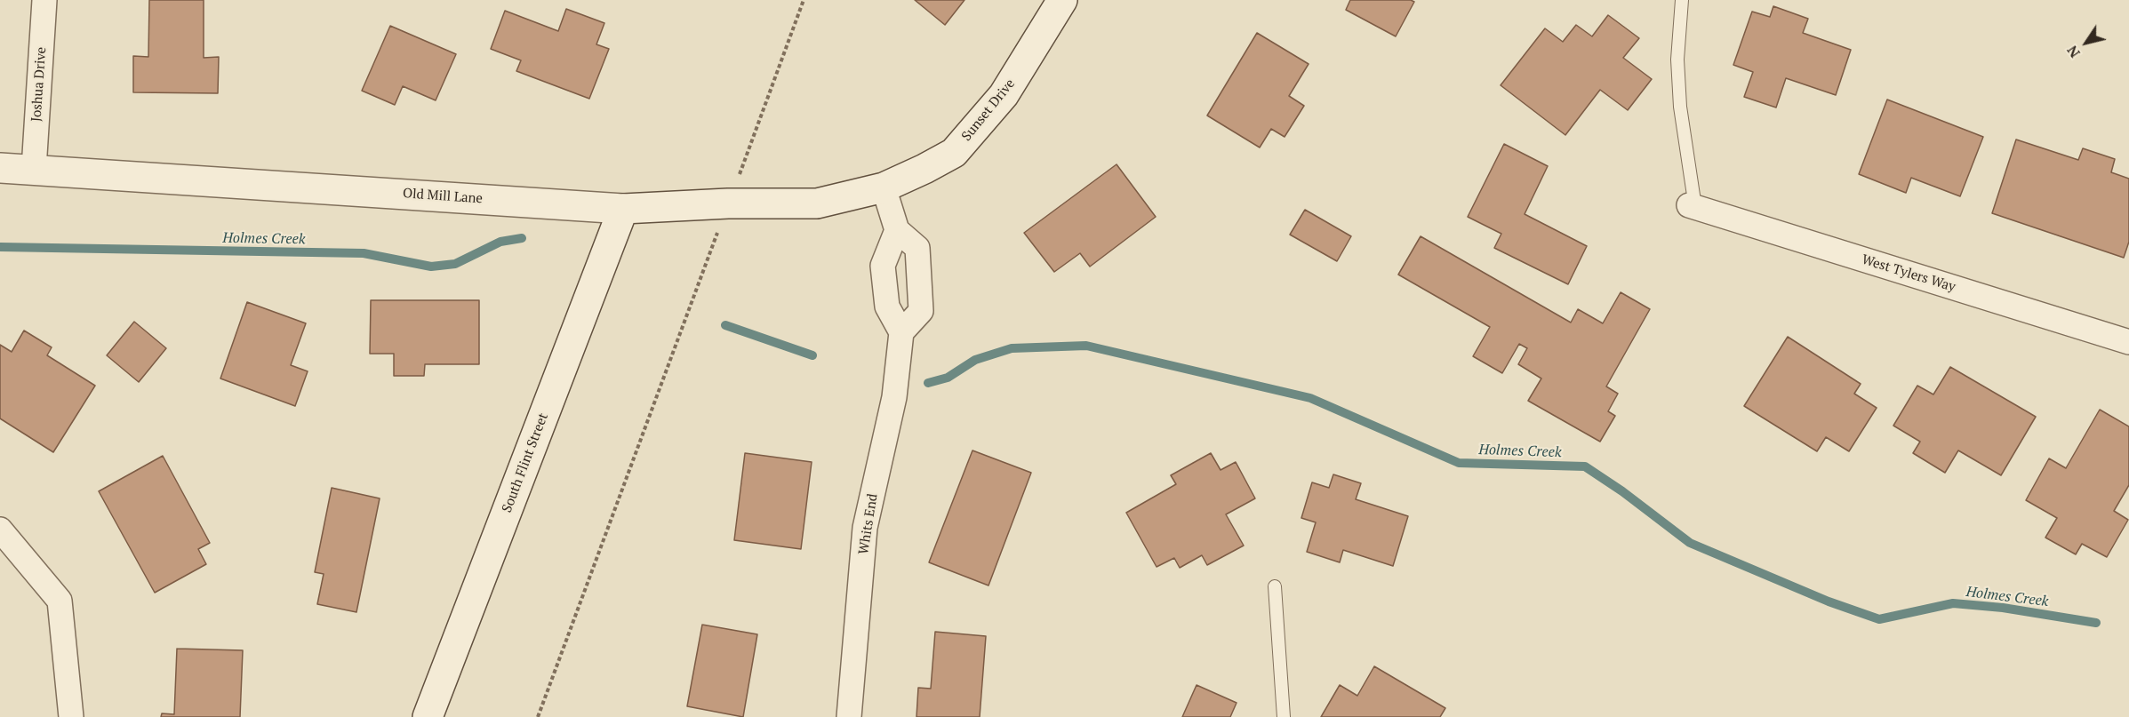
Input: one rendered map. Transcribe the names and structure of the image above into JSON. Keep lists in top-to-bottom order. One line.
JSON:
{"streets":{"main road":["Sunset Drive","Old Mill Lane","South Flint Street"],"street":["Joshua Drive","West Tylers Way","Whits End"]},"crossings":[["Joshua Drive","Old Mill Lane"],["Sunset Drive","Old Mill Lane"],["Old Mill Lane","South Flint Street"]],"water":["Holmes Creek"],"north":"bottom left"}
